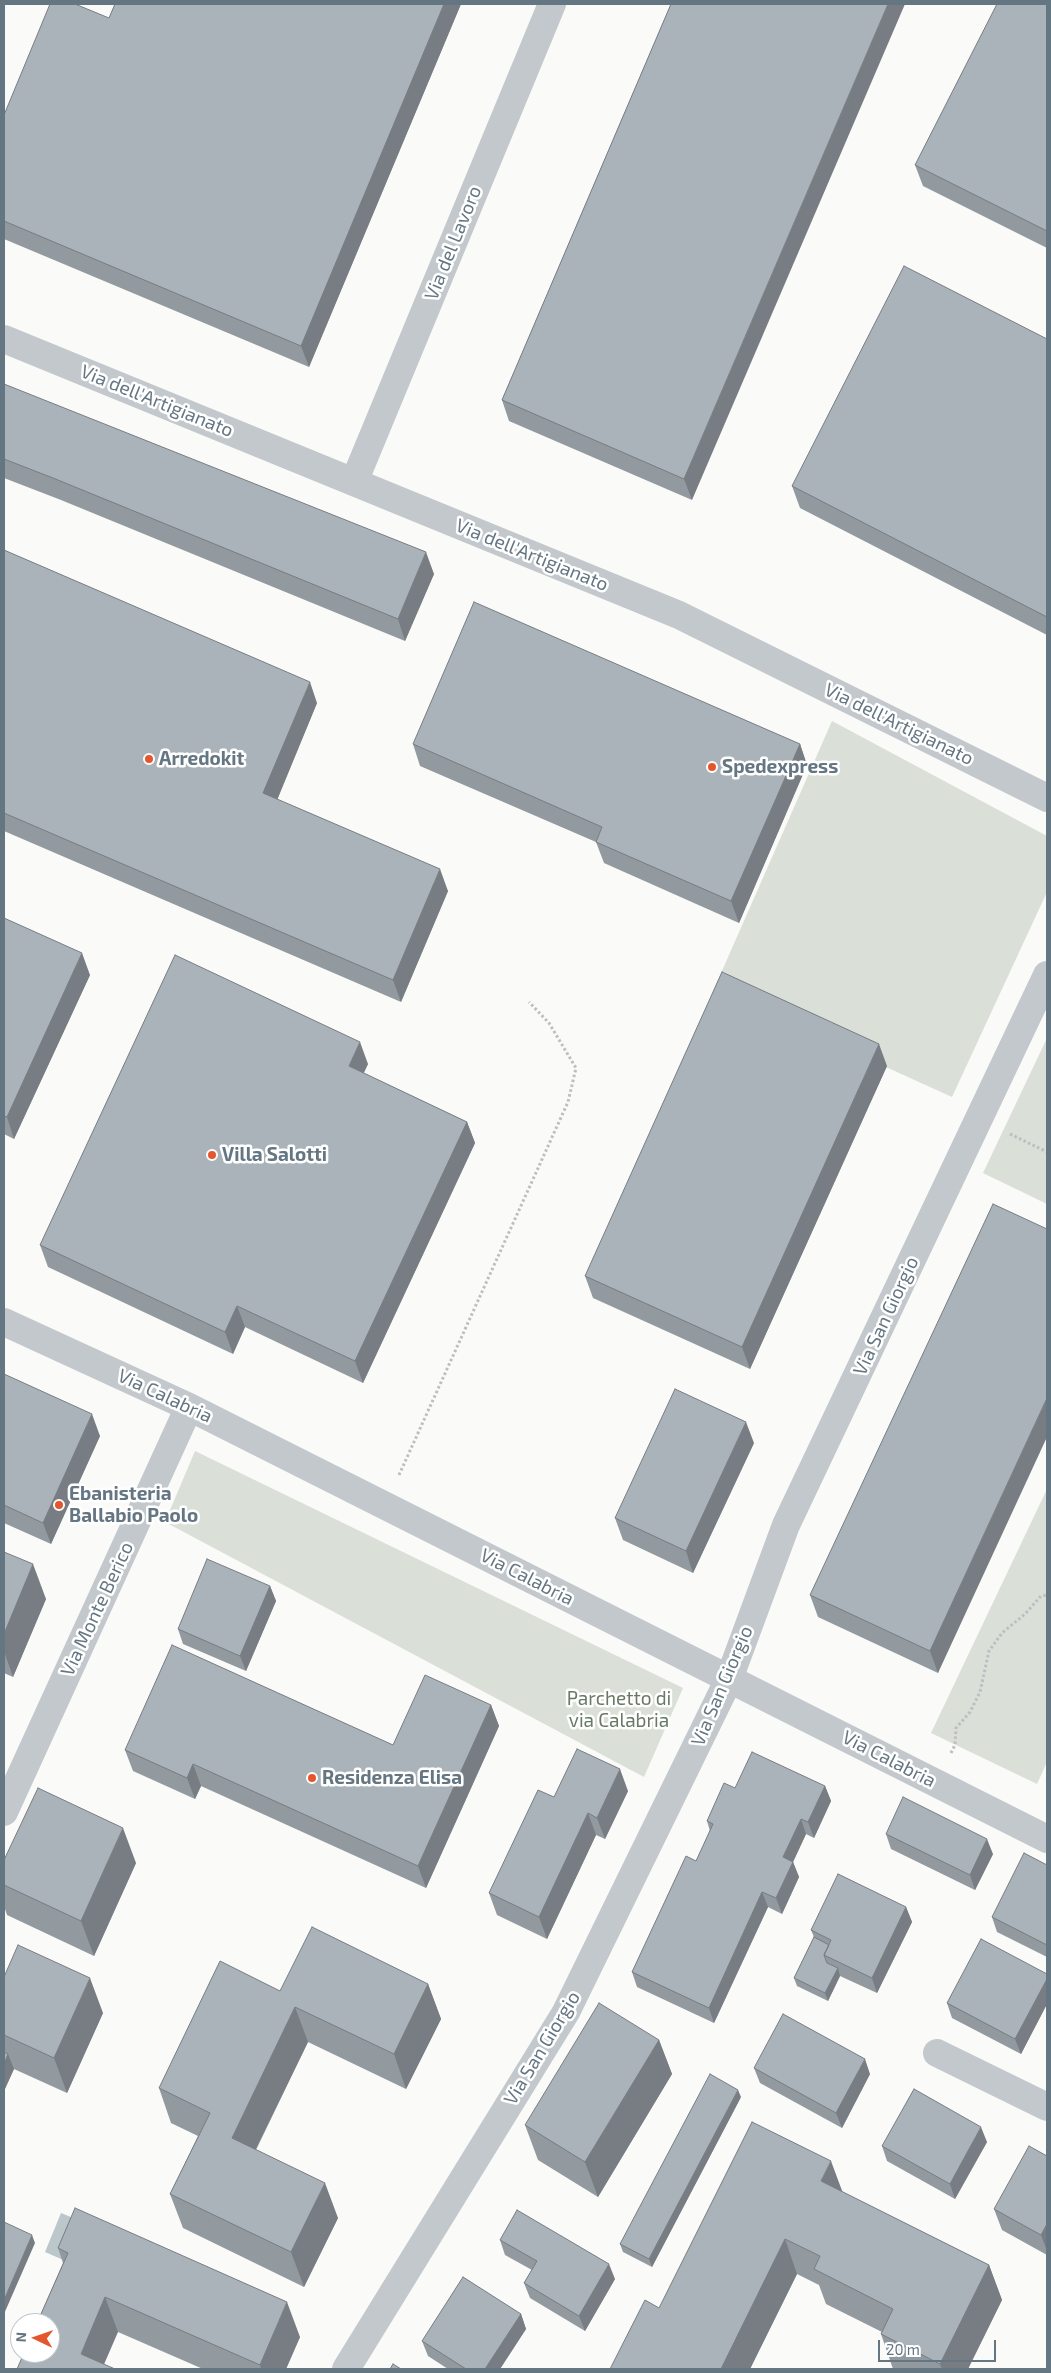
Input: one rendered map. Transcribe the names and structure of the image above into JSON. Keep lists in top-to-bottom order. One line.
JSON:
{"streets":{"street":["Via del Lavoro","Via dell'Artigianato","Via San Giorgio","Via Calabria","Via Monte Berico"]},"crossings":[["Via del Lavoro","Via dell'Artigianato"],["Via San Giorgio","Via Calabria"],["Via Calabria","Via Monte Berico"]],"parks":["Parchetto di via Calabria"],"places":["Arredokit","Spedexpress","Villa Salotti","Ebanisteria Ballabio Paolo","Residenza Elisa"],"scale_bar":"20 m","north":"left"}
